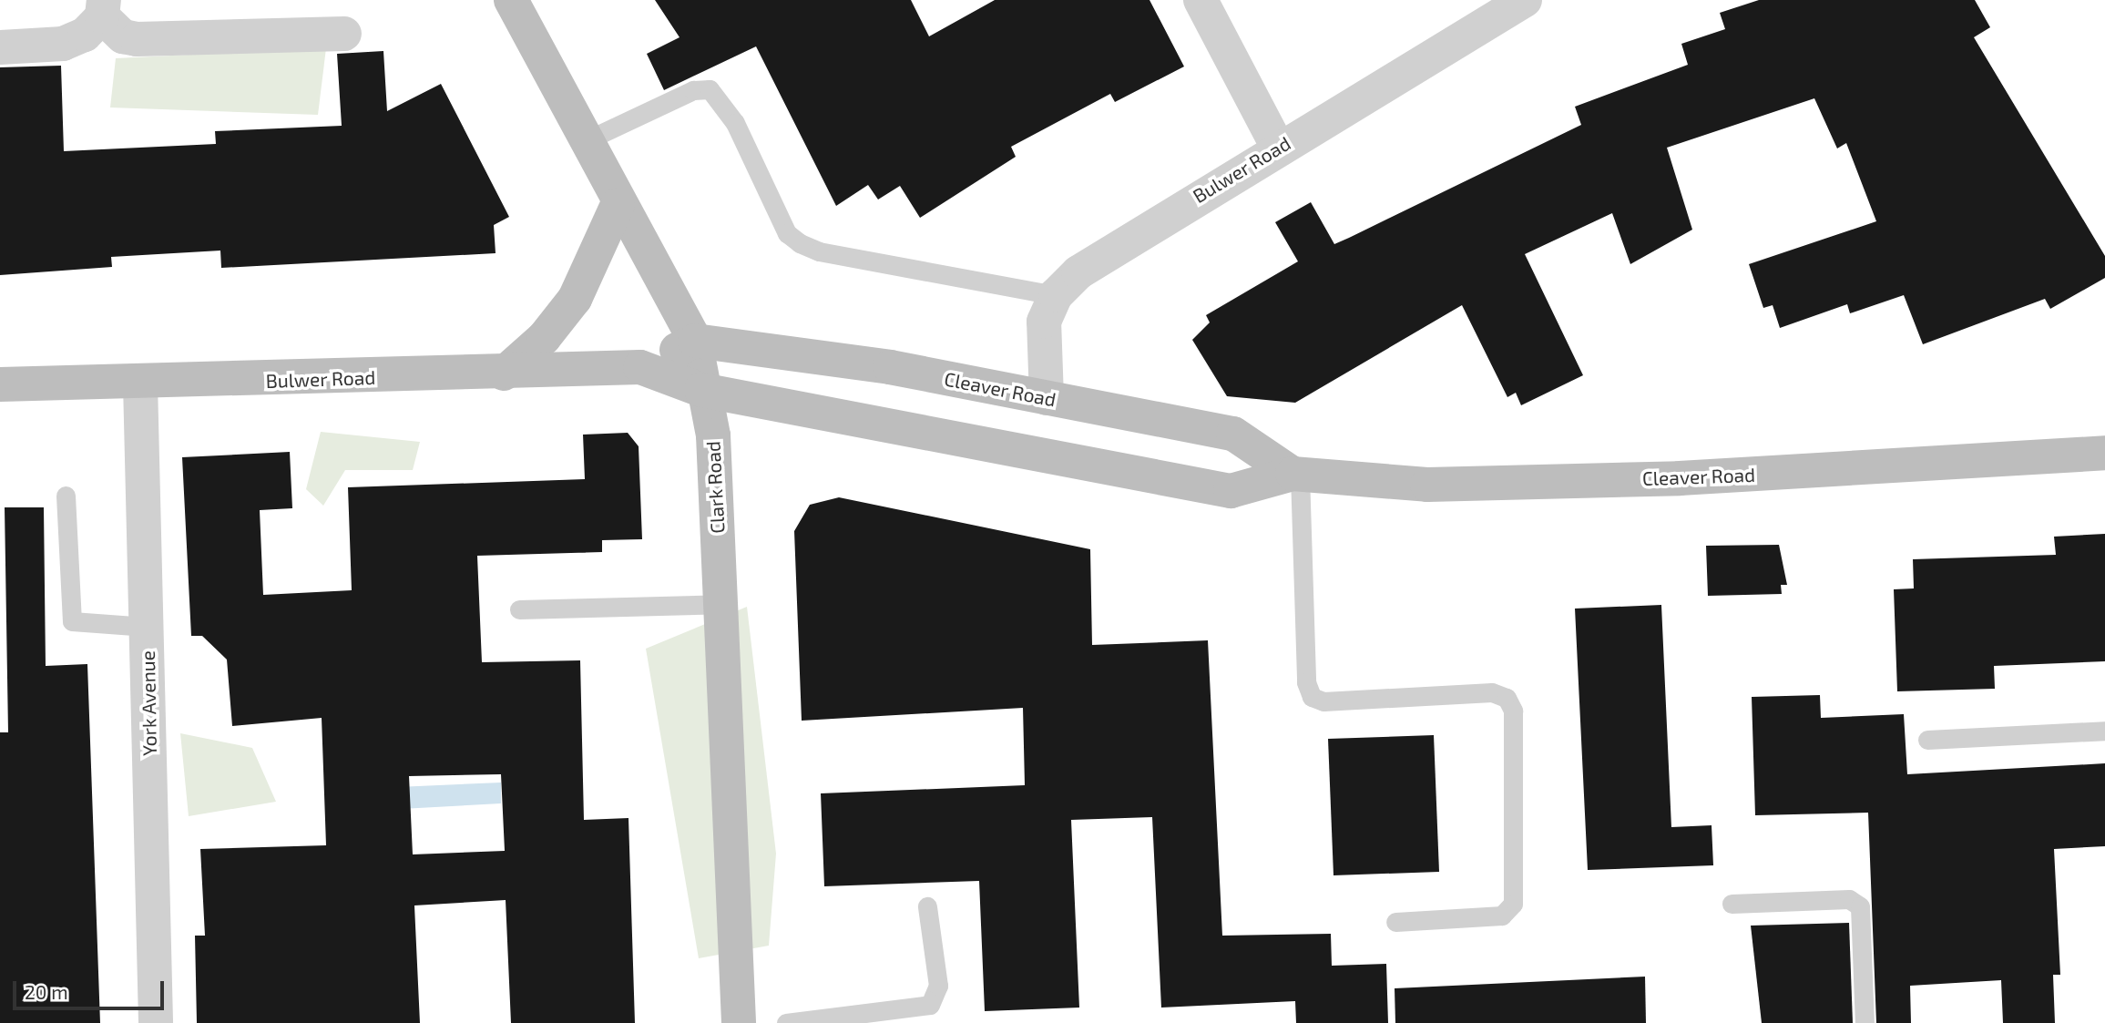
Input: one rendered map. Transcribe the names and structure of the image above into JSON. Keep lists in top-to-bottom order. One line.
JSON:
{"streets":{"street":["Bulwer Road","Cleaver Road","Clark Road","York Avenue"]},"crossings":[["Bulwer Road","Cleaver Road"],["Bulwer Road","Clark Road"],["Bulwer Road","York Avenue"],["Cleaver Road","Clark Road"]],"scale_bar":"20 m"}
